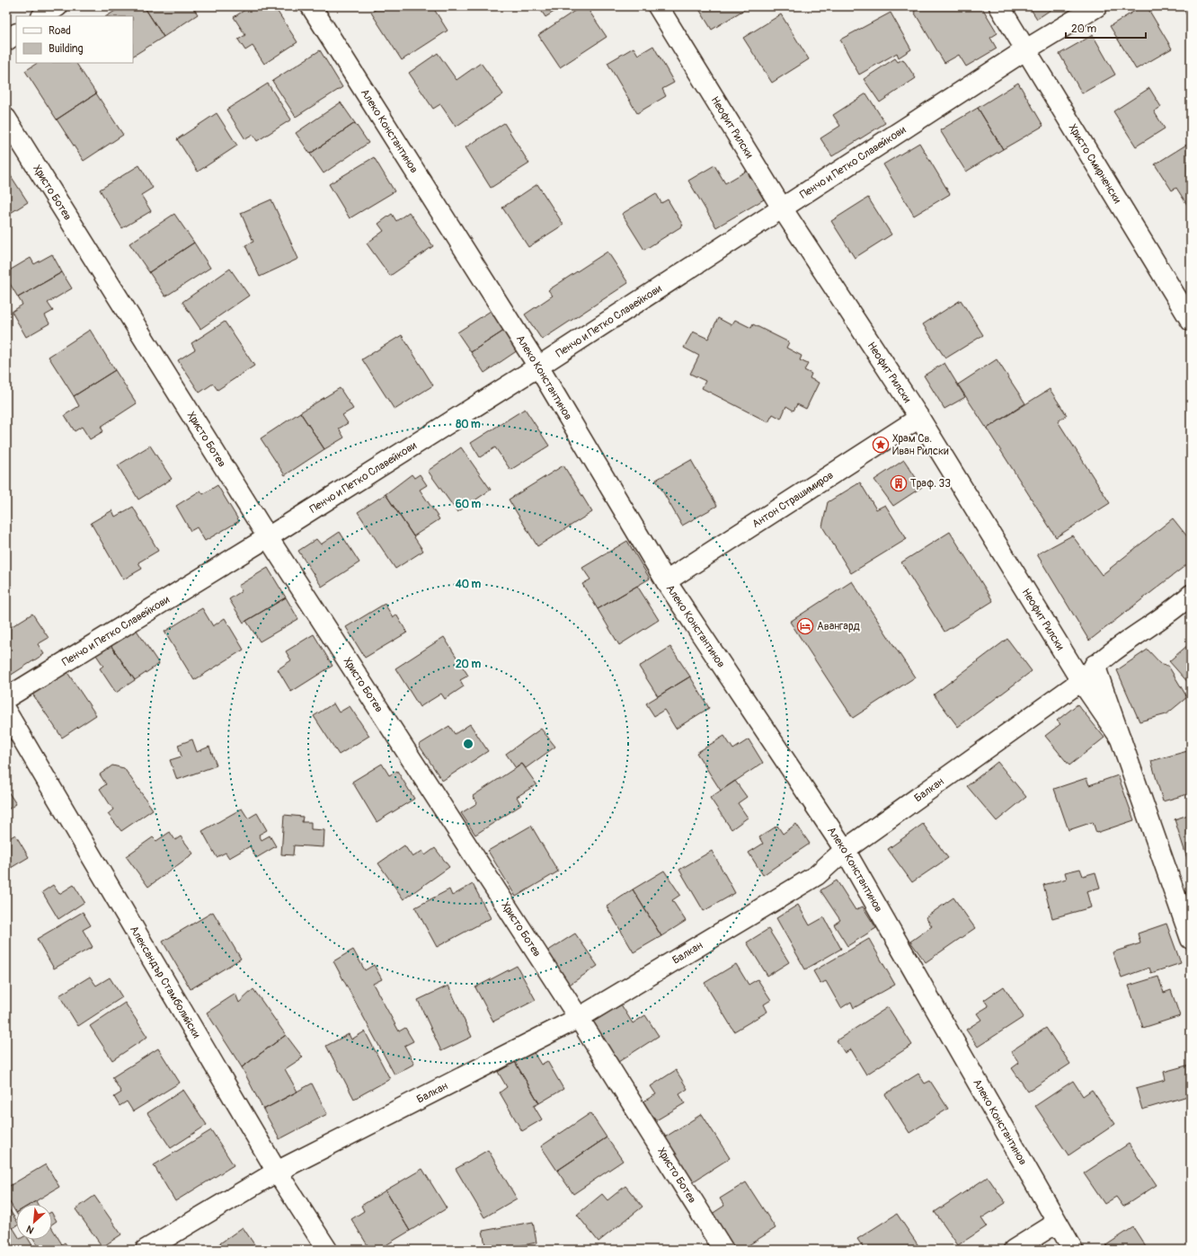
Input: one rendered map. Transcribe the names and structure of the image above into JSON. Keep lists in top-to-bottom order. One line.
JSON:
{"streets":{"street":["Неофит Рилски","Алеко Константинов","Пенчо и Петко Славейкови","Христо Смирненски","Христо Ботев","Антон Страшимиров","Балкан","Александър Стамболийски"]},"crossings":[["Неофит Рилски","Пенчо и Петко Славейкови"],["Неофит Рилски","Антон Страшимиров"],["Неофит Рилски","Балкан"],["Алеко Константинов","Пенчо и Петко Славейкови"],["Алеко Константинов","Антон Страшимиров"],["Алеко Константинов","Балкан"],["Пенчо и Петко Славейкови","Христо Смирненски"],["Пенчо и Петко Славейкови","Христо Ботев"],["Христо Ботев","Балкан"],["Балкан","Александър Стамболийски"]],"places":{"place":["Храм Св. Иван Рилски"],"building":["Траф. 33"],"hotel":["Авангард"]},"legend":["Road","Building"],"scale_bar":"20 m","north":"bottom left","rings":["80 m","60 m","40 m","20 m"]}
